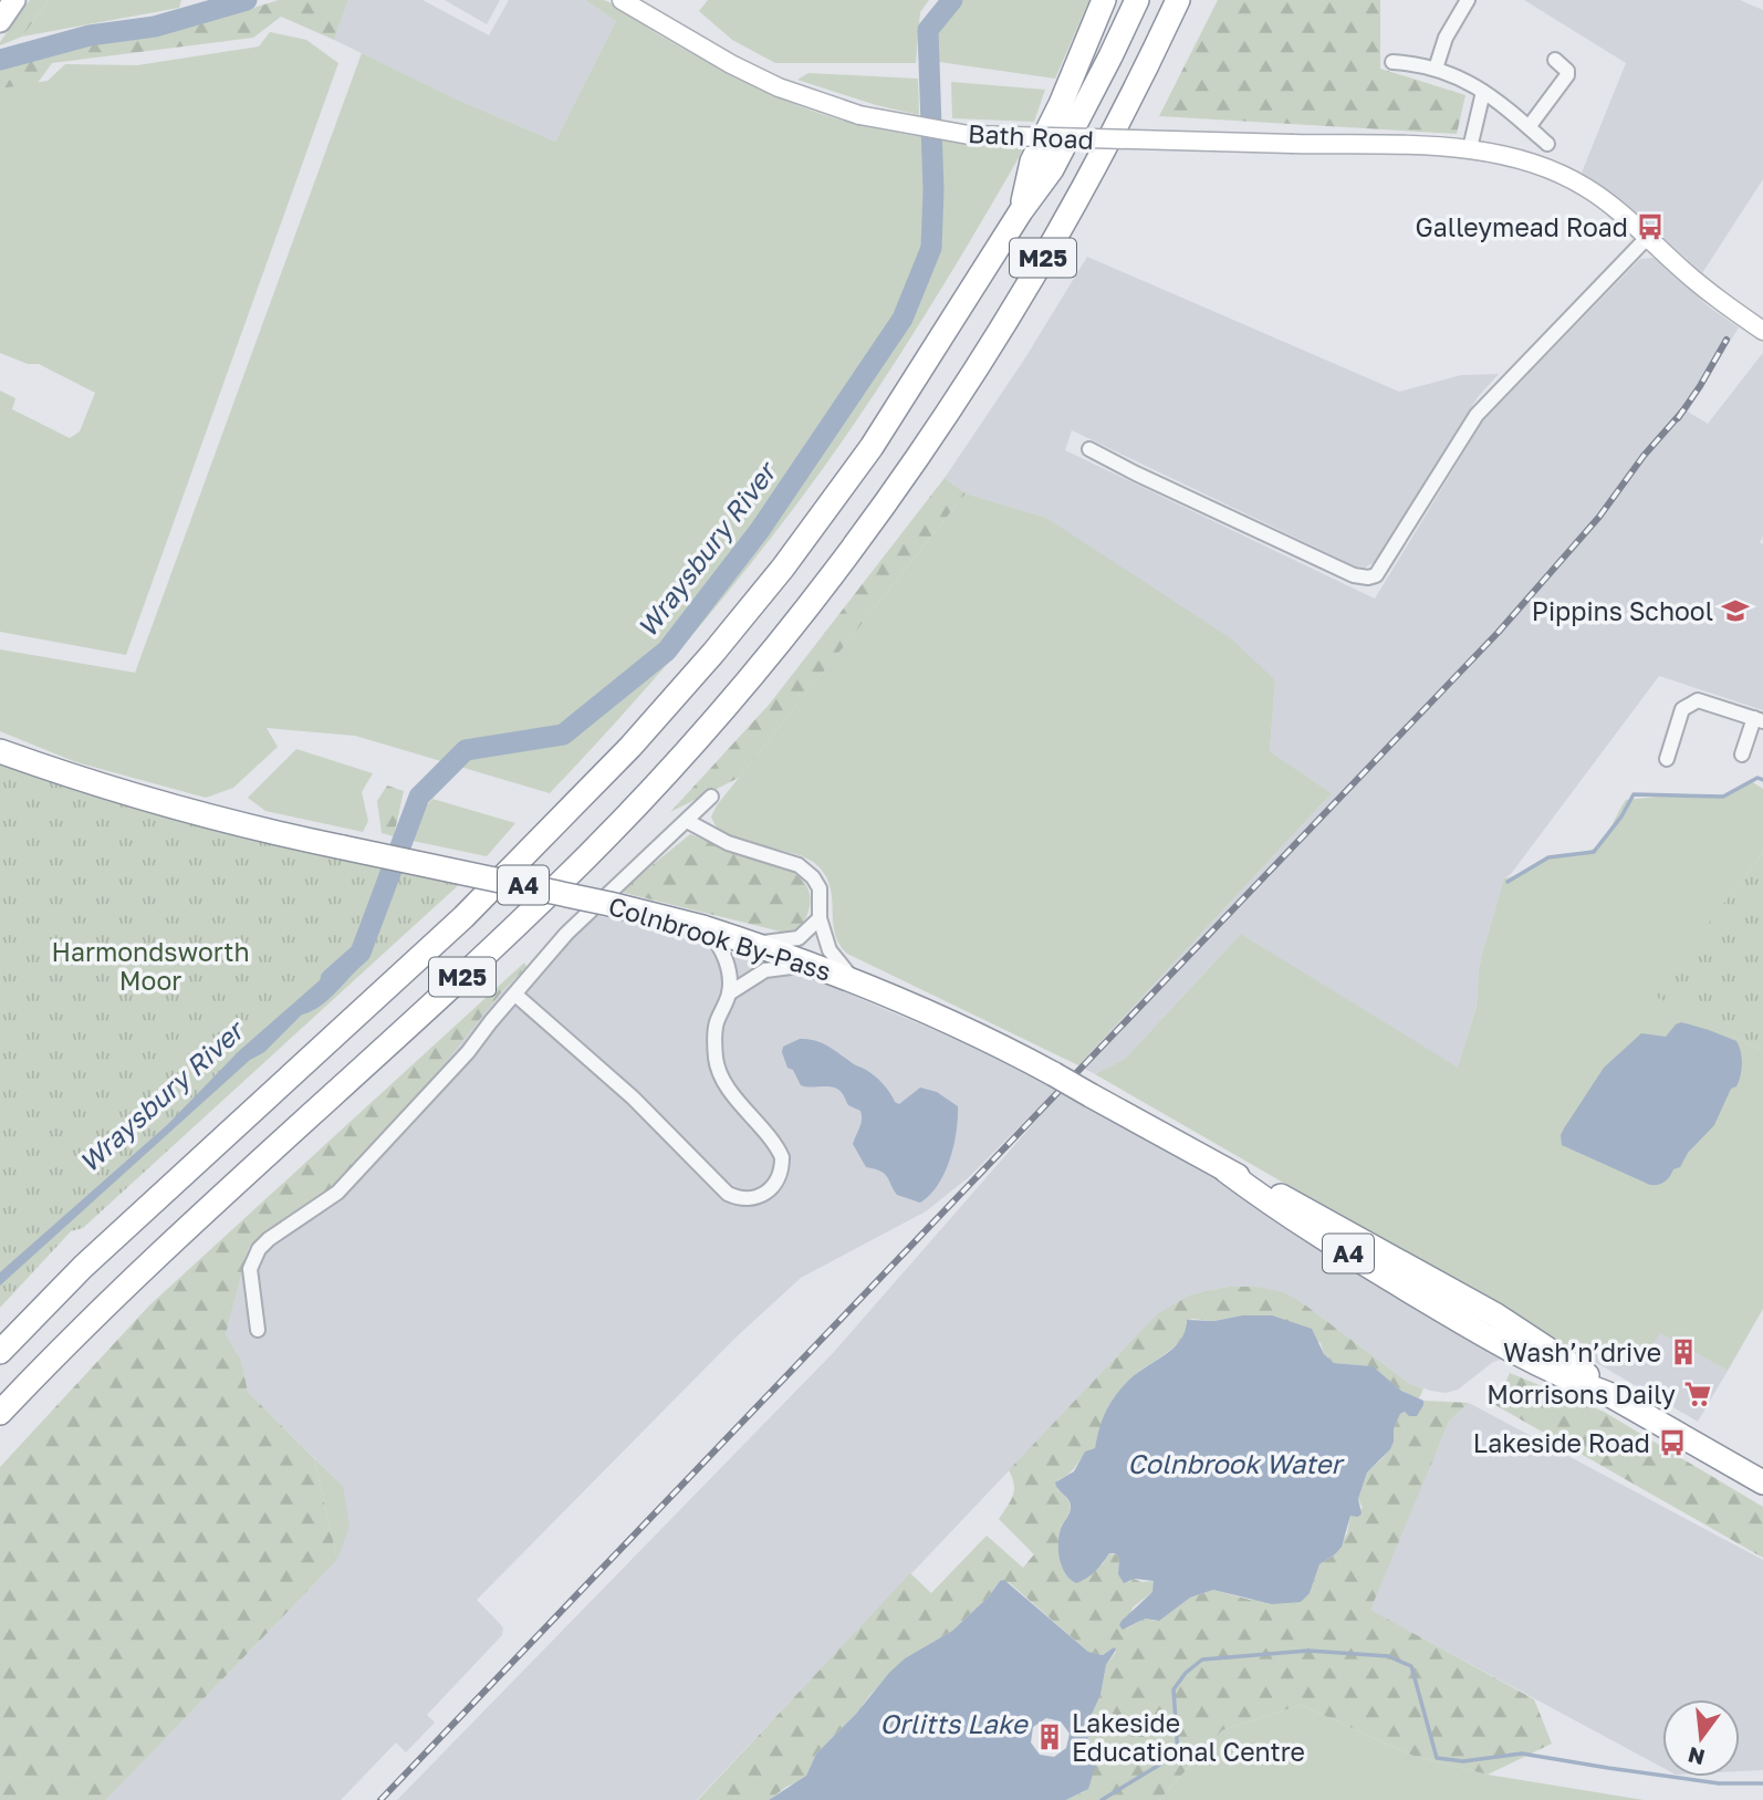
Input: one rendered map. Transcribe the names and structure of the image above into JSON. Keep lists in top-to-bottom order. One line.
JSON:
{"streets":{"highway":["M25","A4","Colnbrook By-Pass"],"street":["Bath Road"]},"water":["Wraysbury River","Colnbrook Water","Orlitts Lake"],"parks":["Harmondsworth Moor"],"places":{"bus stop":["Galleymead Road","Lakeside Road"],"school or university":["Pippins School"],"building":["Wash’n’drive","Lakeside Educational Centre"],"supermarket":["Morrisons Daily"]},"north":"bottom"}
